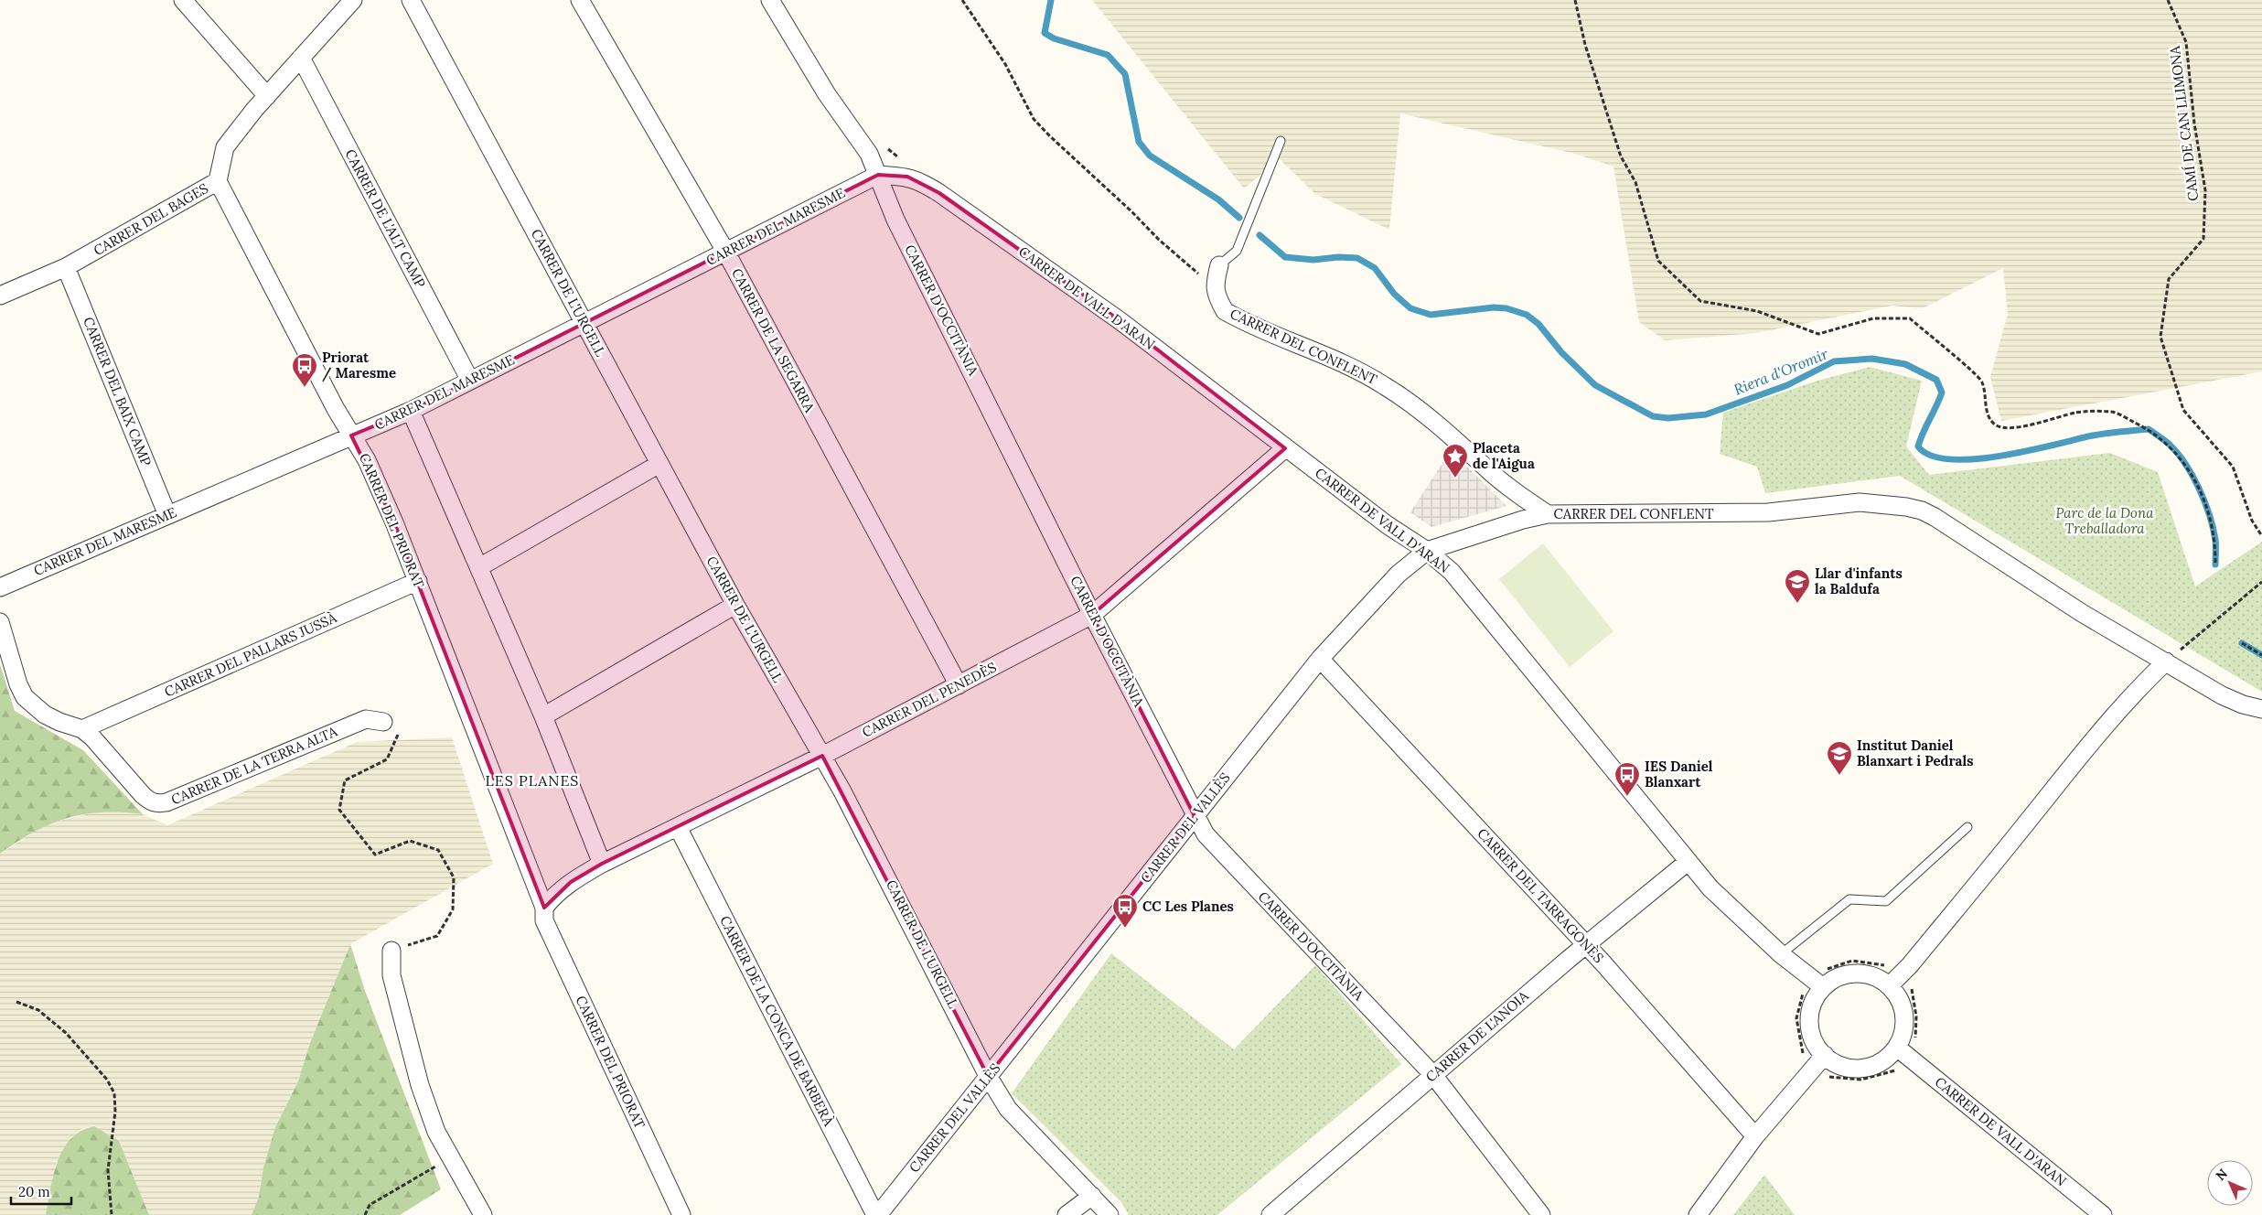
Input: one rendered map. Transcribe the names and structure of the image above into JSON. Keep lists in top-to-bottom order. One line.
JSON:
{"streets":{"street":["CARRER DE L'ALT CAMP","CARRER DEL BAGES","CARRER DEL MARESME","CARRER DE L'URGELL","CARRER DE VALL D'ARAN","CARRER D'OCCITÀNIA","CARRER DE LA SEGARRA","CARRER DEL CONFLENT","CARRER DEL BAIX CAMP","CARRER DEL PRIORAT","CARRER DEL PALLARS JUSSÀ","CARRER DEL PENEDÈS","CARRER DE LA TERRA ALTA","CARRER DEL VALLÈS","CARRER DEL TARRAGONÈS","CARRER DE LA CONCA DE BARBERÀ","CARRER DE L'ANOIA"],"path":["CAMÍ DE CAN LLIMONA"]},"crossings":[["CARRER DE L'ALT CAMP","CARRER DEL BAGES"],["CARRER DE L'ALT CAMP","CARRER DEL MARESME"],["CARRER DEL BAGES","CARRER DEL BAIX CAMP"],["CARRER DEL BAGES","CARRER DEL PRIORAT"],["CARRER DEL MARESME","CARRER DE L'URGELL"],["CARRER DEL MARESME","CARRER DE VALL D'ARAN"],["CARRER DEL MARESME","CARRER D'OCCITÀNIA"],["CARRER DEL MARESME","CARRER DE LA SEGARRA"],["CARRER DEL MARESME","CARRER DEL BAIX CAMP"],["CARRER DEL MARESME","CARRER DEL PRIORAT"],["CARRER DE L'URGELL","CARRER DEL PENEDÈS"],["CARRER DE L'URGELL","CARRER DEL VALLÈS"],["CARRER DE VALL D'ARAN","CARRER D'OCCITÀNIA"],["CARRER DE VALL D'ARAN","CARRER DEL PENEDÈS"],["CARRER DE VALL D'ARAN","CARRER DEL VALLÈS"],["CARRER DE VALL D'ARAN","CARRER DE L'ANOIA"],["CARRER D'OCCITÀNIA","CARRER DEL PENEDÈS"],["CARRER D'OCCITÀNIA","CARRER DEL VALLÈS"],["CARRER D'OCCITÀNIA","CARRER DE L'ANOIA"],["CARRER DE LA SEGARRA","CARRER DEL PENEDÈS"],["CARRER DEL CONFLENT","CARRER DEL VALLÈS"],["CARRER DEL PRIORAT","CARRER DEL PALLARS JUSSÀ"],["CARRER DEL PRIORAT","CARRER DEL PENEDÈS"],["CARRER DEL PALLARS JUSSÀ","CARRER DE LA TERRA ALTA"],["CARRER DEL PENEDÈS","CARRER DE LA CONCA DE BARBERÀ"],["CARRER DEL VALLÈS","CARRER DEL TARRAGONÈS"],["CARRER DEL VALLÈS","CARRER DE LA CONCA DE BARBERÀ"],["CARRER DEL TARRAGONÈS","CARRER DE L'ANOIA"]],"districts":["LES PLANES"],"water":["Riera d'Oromir"],"parks":["Parc de la Dona Treballadora"],"places":{"bus stop":["Priorat / Maresme","IES Daniel Blanxart","CC Les Planes"],"place":["Placeta de l'Aigua"],"school or university":["Llar d'infants la Baldufa","Institut Daniel Blanxart i Pedrals"]},"scale_bar":"20 m","north":"top left"}
